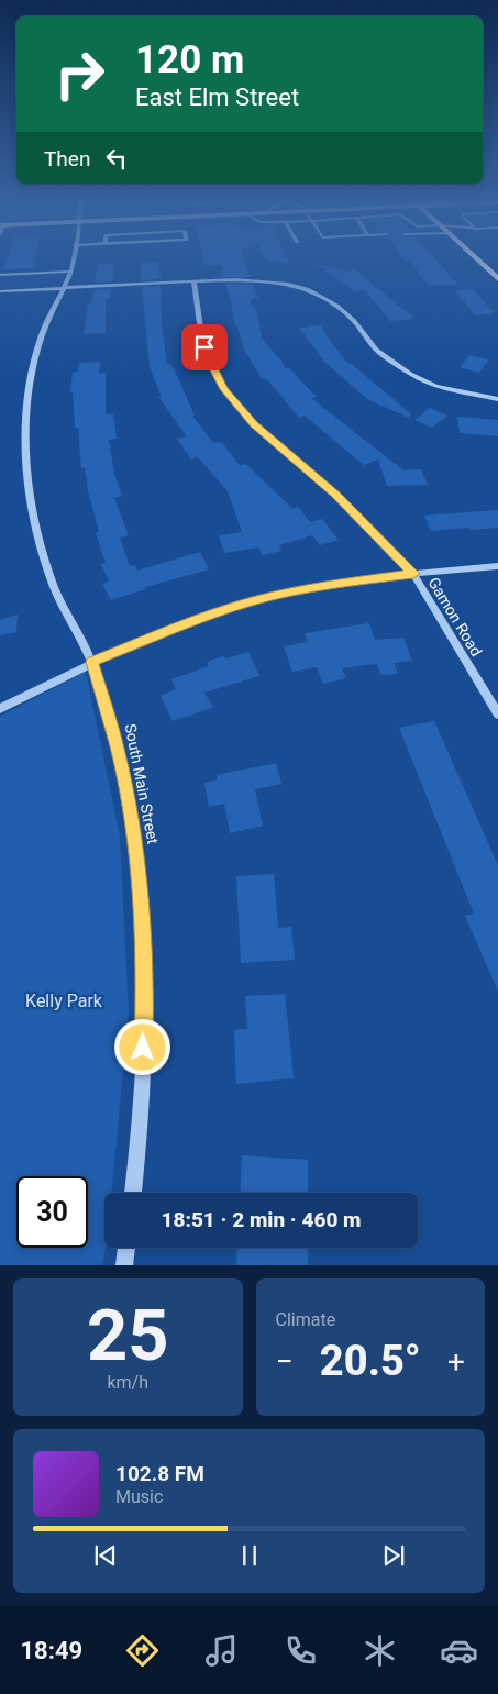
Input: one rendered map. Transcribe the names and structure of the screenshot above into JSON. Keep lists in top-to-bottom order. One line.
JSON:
{"streets":{"street":["Gamon Road","South Main Street"]},"parks":["Kelly Park"],"page":{"turn":["120 m","East Elm Street"],"then":"Then","limit":"30","trip":"18:51 · 2 min · 460 m","tile":[["25","km/h"],"Climate"],"heat":["−","20.5°","+"],"song":["102.8 FM","Music"],"tabs":"18:49"}}
